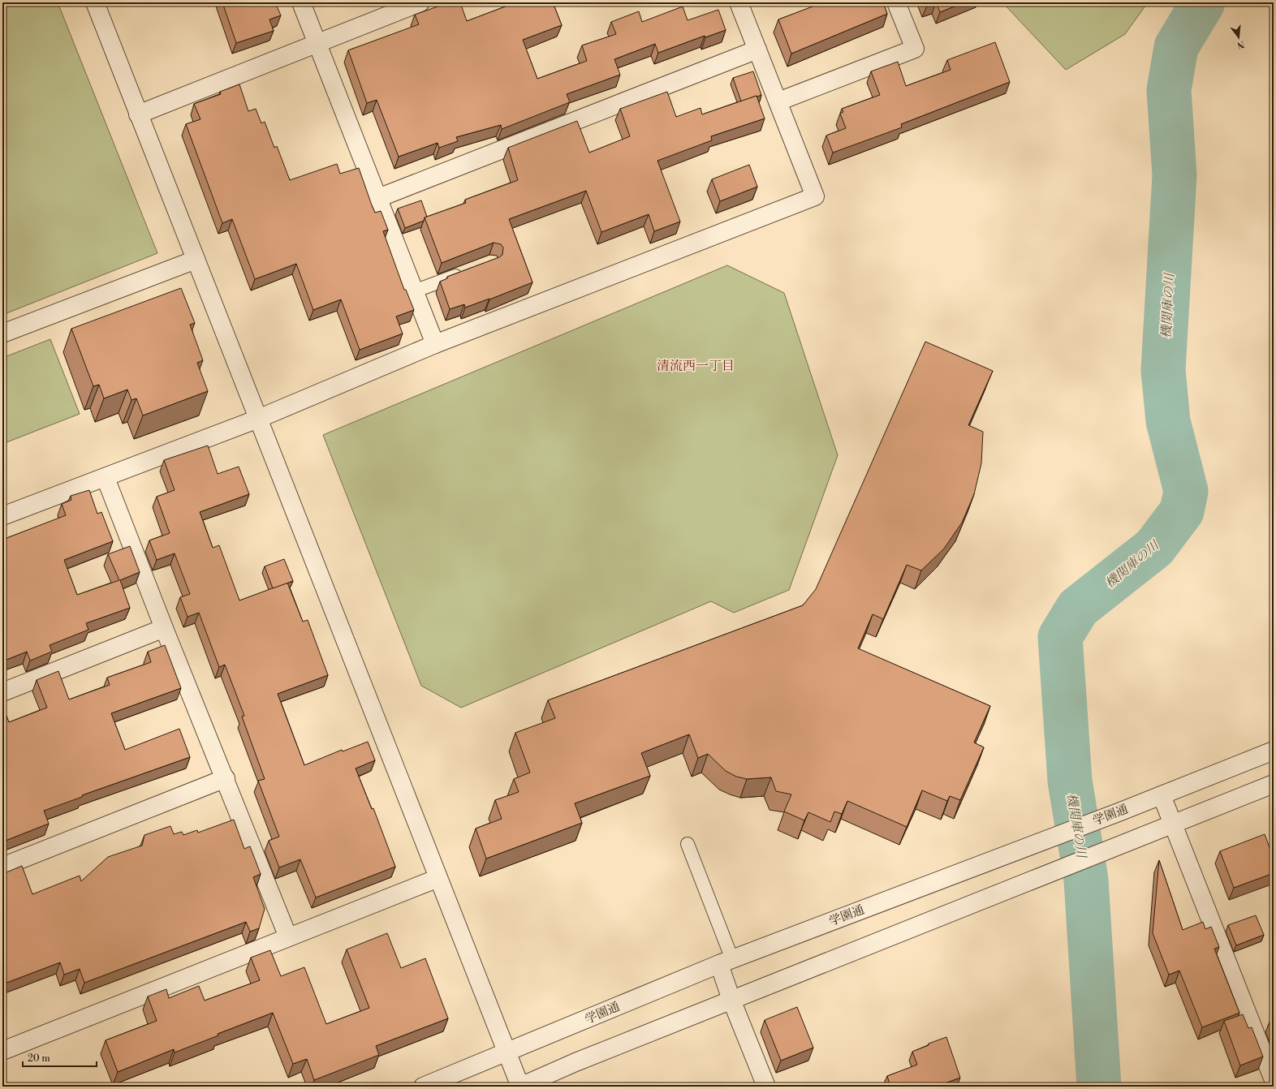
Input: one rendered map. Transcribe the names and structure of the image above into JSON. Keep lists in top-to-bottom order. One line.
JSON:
{"streets":{"street":["学園通"]},"districts":["清流西一丁目"],"water":["機関庫の川"],"scale_bar":"20 m","north":"bottom"}
